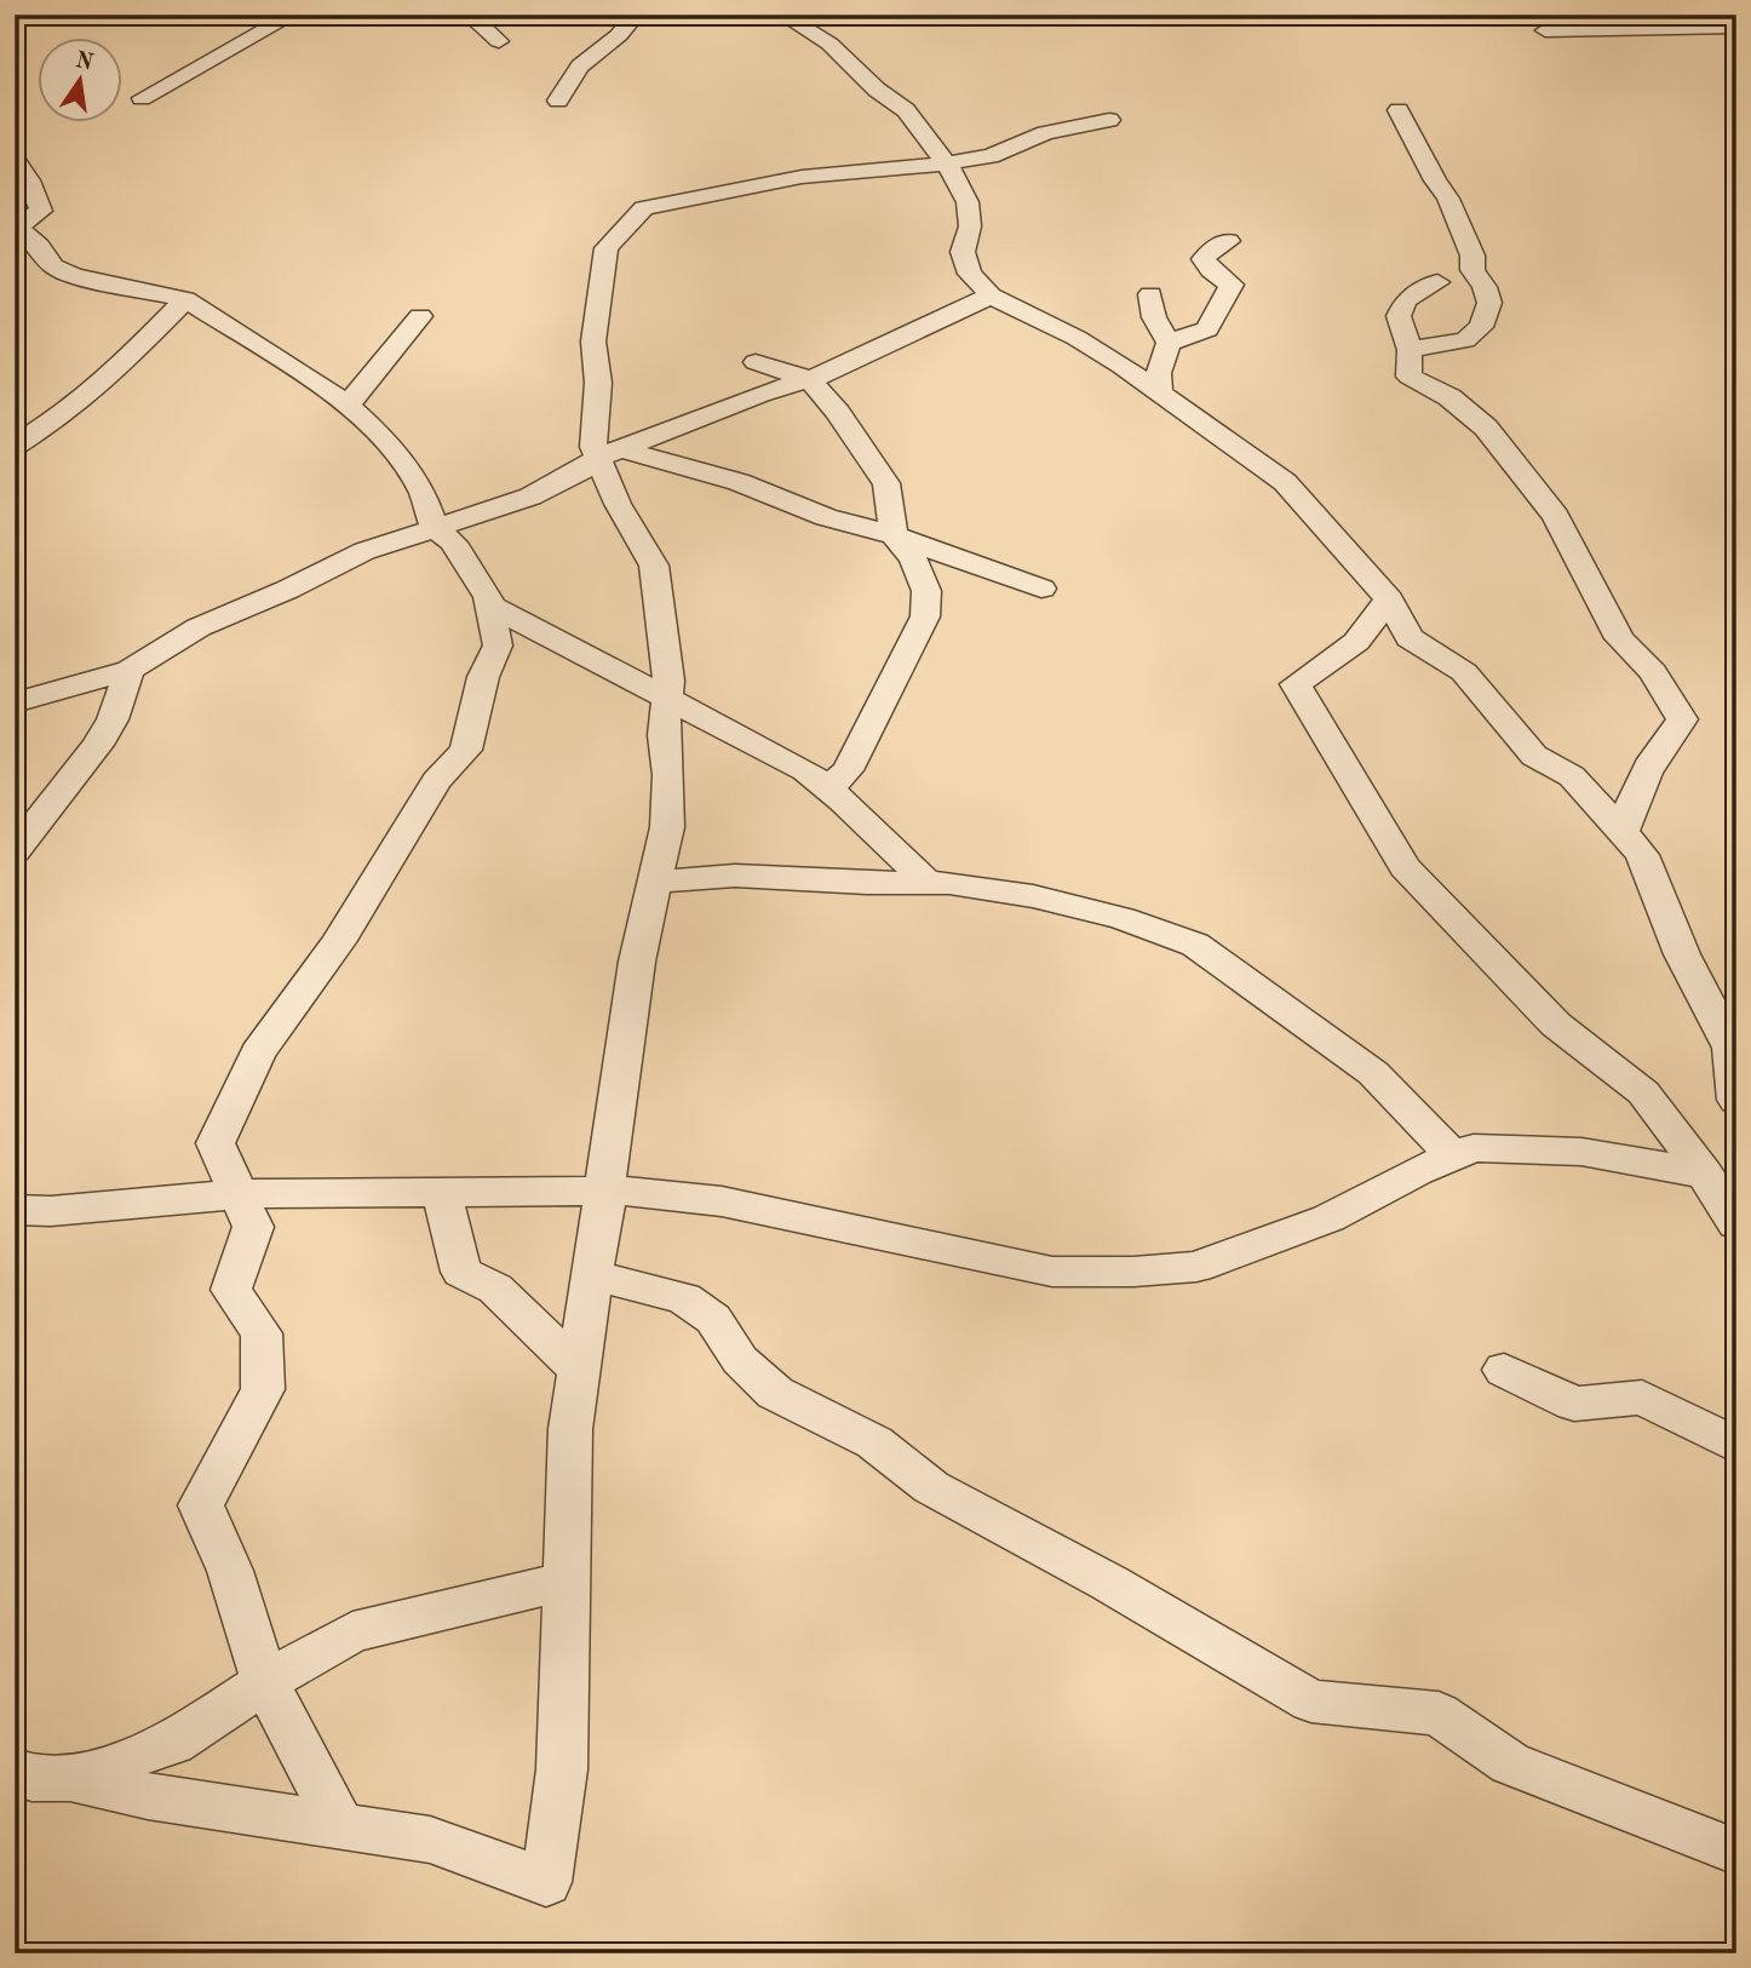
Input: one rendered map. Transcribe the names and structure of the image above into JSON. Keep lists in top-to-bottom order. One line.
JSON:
{"north":"top"}
